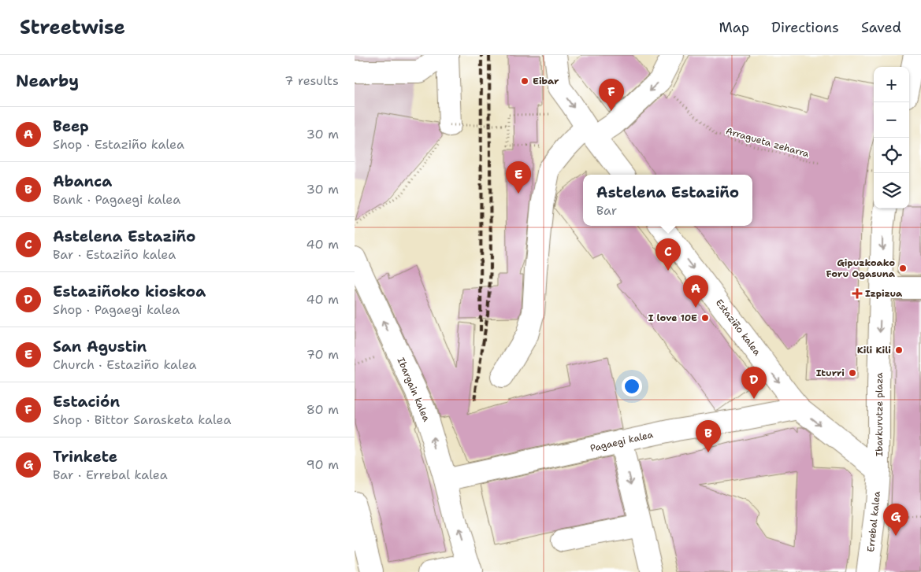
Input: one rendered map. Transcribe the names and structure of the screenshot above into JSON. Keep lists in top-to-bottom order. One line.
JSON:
{"streets":{"street":["Estaziño kalea","Ibargain kalea","Ibarkurutze plaza","Pagaegi kalea","Errebal kalea"],"path":["Arragueta zeharra"]},"crossings":[["Estaziño kalea","Ibarkurutze plaza"],["Estaziño kalea","Pagaegi kalea"],["Ibargain kalea","Pagaegi kalea"],["Ibarkurutze plaza","Pagaegi kalea"],["Ibarkurutze plaza","Errebal kalea"]],"one_way":["Ibarkurutze plaza"],"places":{"other":["Eibar","Gipuzkoako Foru Ogasuna","I love 10E","Kili Kili","Iturri"],"health":["Izpizua"]},"page":{"header":"Streetwise","nav":["Map","Directions","Saved"],"heading":["Nearby","7 results"],"map_buttons":["+","−"],"pins":["F","E","C","A","D","B","G"],"list":[{"mark":"A","name":"Beep","note":"Shop · Estaziño kalea","value":"30 m"},{"mark":"B","name":"Abanca","note":"Bank · Pagaegi kalea","value":"30 m"},{"mark":"C","name":"Astelena Estaziño","note":"Bar · Estaziño kalea","value":"40 m"},{"mark":"D","name":"Estaziñoko kioskoa","note":"Shop · Pagaegi kalea","value":"40 m"},{"mark":"E","name":"San Agustin","note":"Church · Estaziño kalea","value":"70 m"},{"mark":"F","name":"Estación","note":"Shop · Bittor Sarasketa kalea","value":"80 m"},{"mark":"G","name":"Trinkete","note":"Bar · Errebal kalea","value":"90 m"}],"popup":["Astelena Estaziño","Bar"]}}
